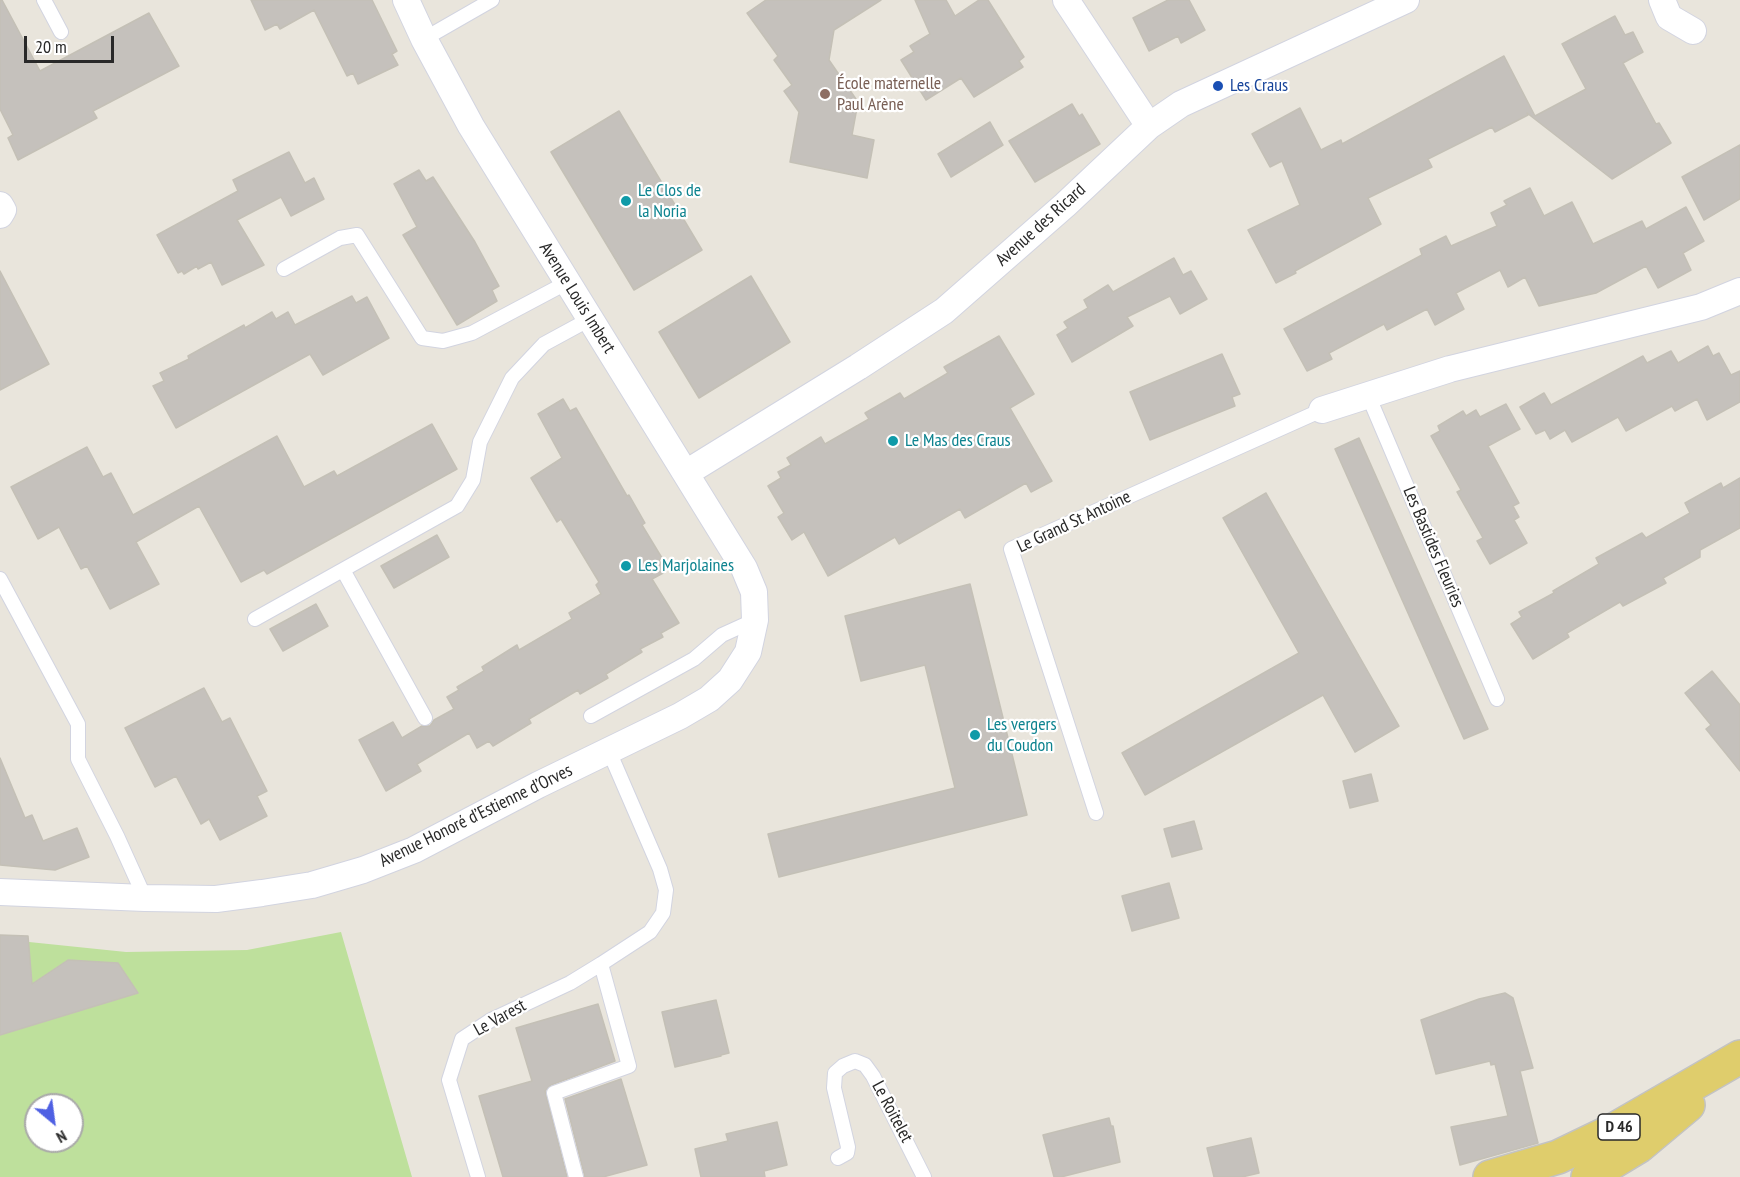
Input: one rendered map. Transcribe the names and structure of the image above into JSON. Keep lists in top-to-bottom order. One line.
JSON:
{"streets":{"main road":["D 46"],"street":["Avenue des Ricard","Avenue Louis Imbert","Avenue Honoré d’Estienne d’Orves"],"lane":["Le Grand St Antoine","Les Bastides Fleuries","Le Varest","Le Roitelet"]},"crossings":[["Avenue des Ricard","Avenue Louis Imbert"],["Avenue Louis Imbert","Avenue Honoré d’Estienne d’Orves"],["Avenue Honoré d’Estienne d’Orves","Le Varest"]],"places":["Les Craus","École maternelle Paul Arène","Le Clos de la Noria","Le Mas des Craus","Les Marjolaines","Les vergers du Coudon"],"scale_bar":"20 m","north":"bottom right"}
